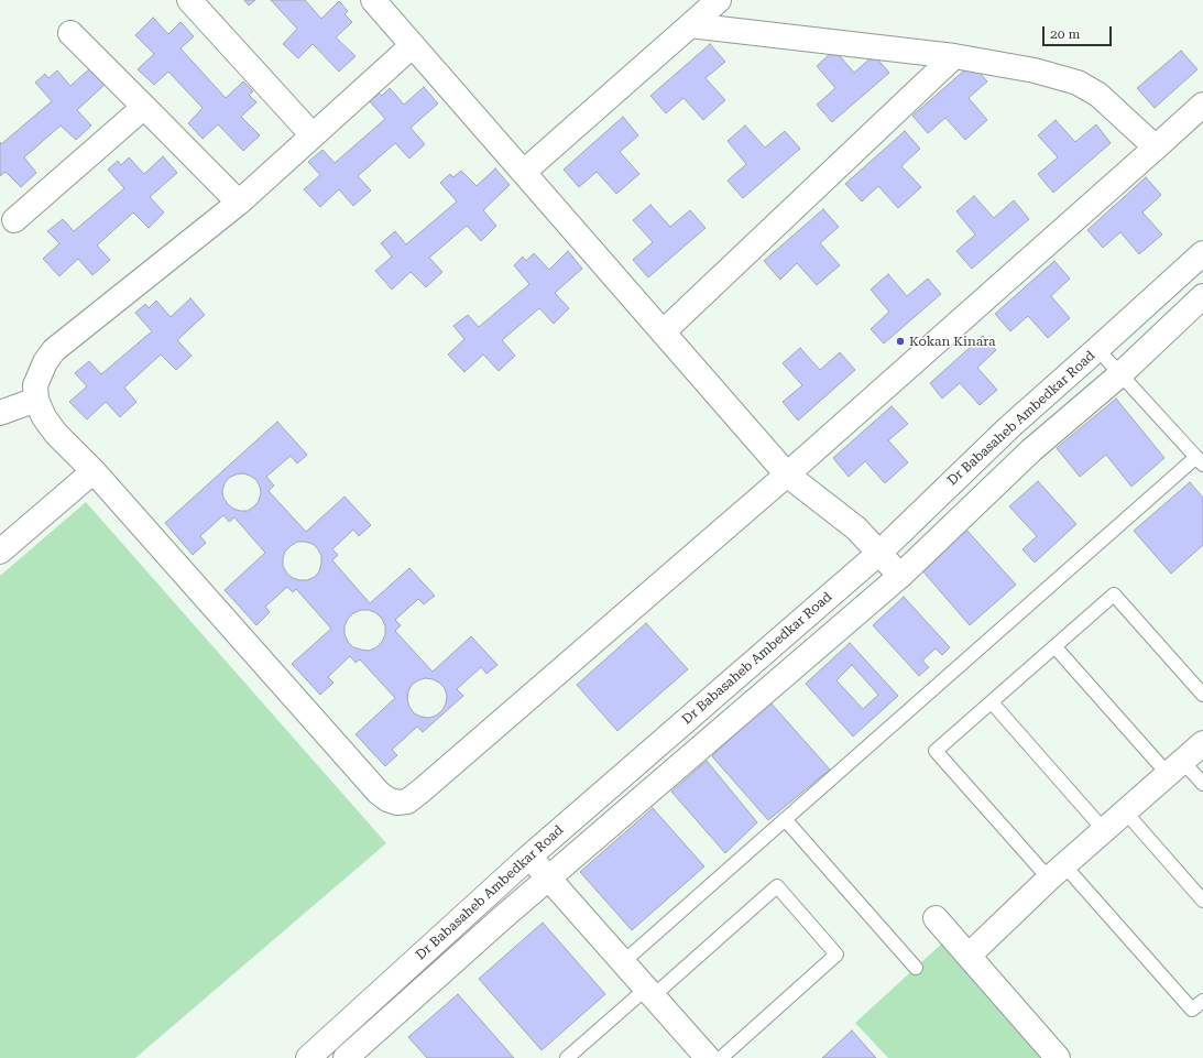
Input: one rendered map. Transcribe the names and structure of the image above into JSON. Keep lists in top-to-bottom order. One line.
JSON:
{"streets":{"street":["Dr Babasaheb Ambedkar Road"]},"places":["Kokan Kinara"],"scale_bar":"20 m"}
